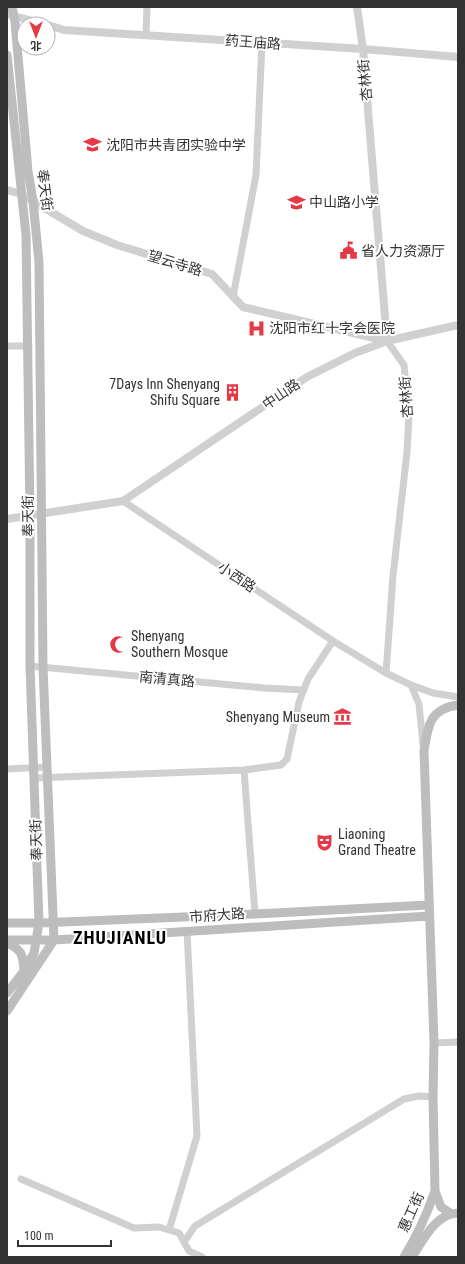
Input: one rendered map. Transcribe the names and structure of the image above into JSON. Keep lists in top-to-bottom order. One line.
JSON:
{"streets":{"main road":["奉天街","市府大路","惠工街"],"street":["药王庙路","杏林街","望云寺路","中山路","小西路","南清真路"]},"crossings":[["药王庙路","杏林街"],["杏林街","望云寺路"],["杏林街","中山路"],["杏林街","小西路"],["奉天街","望云寺路"],["奉天街","南清真路"],["奉天街","市府大路"],["望云寺路","中山路"],["中山路","小西路"]],"districts":["ZHUJIANLU"],"places":{"school or university":["沈阳市共青团实验中学","中山路小学"],"public building":["省人力资源厅"],"hospital":["沈阳市红十字会医院"],"building":["7Days Inn Shenyang Shifu Square"],"mosque":["Shenyang Southern Mosque"],"museum":["Shenyang Museum"],"theatre":["Liaoning Grand Theatre"]},"scale_bar":"100 m","north":"bottom"}
